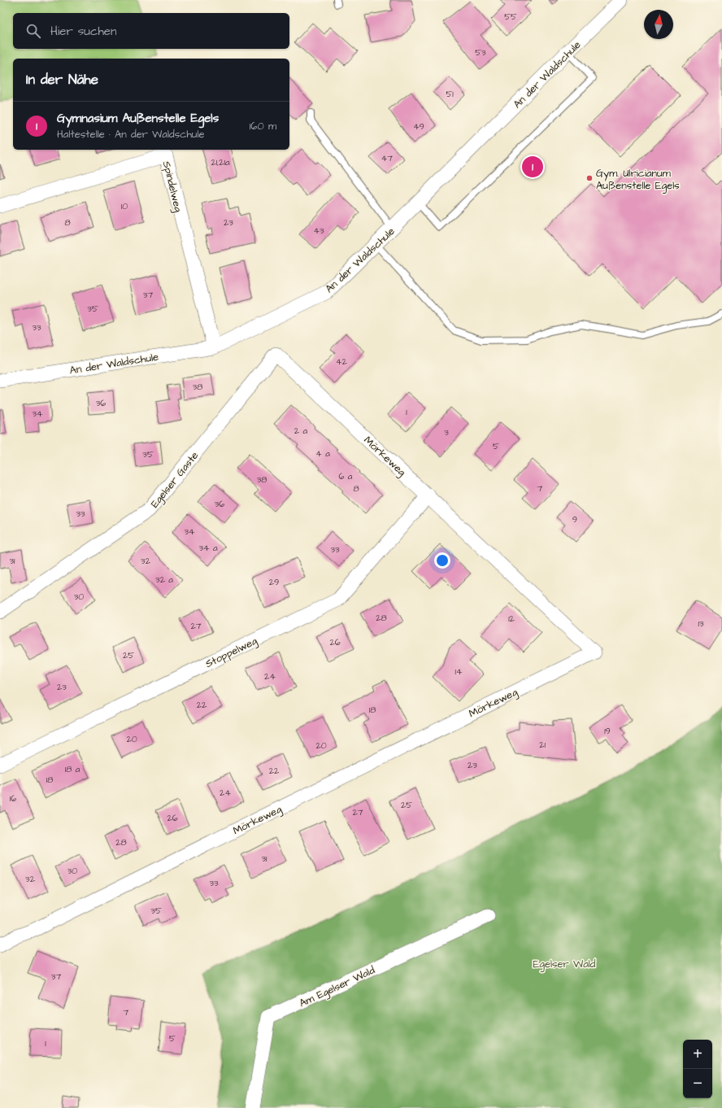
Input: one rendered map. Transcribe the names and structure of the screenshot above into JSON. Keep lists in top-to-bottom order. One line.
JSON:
{"streets":{"street":["An der Waldschule","Spindelweg","Mörkeweg","Egelser Gaste","Stoppelweg","Am Egelser Wald"]},"crossings":[["An der Waldschule","Spindelweg"],["Mörkeweg","Egelser Gaste"],["Mörkeweg","Stoppelweg"]],"parks":["Egelser Wald"],"places":["Gym. Ulricianum Außenstelle Egels"],"house_numbers":["55","53","51","49","47","21,21a","10","8","23","43","37","35","33","42","38","36","1","34","2 a","3","5","4 a","35","6 a","38","8","7","36","33","9","34","34 a","33","31","32","32 a","29","30","28","12","13","27","26","25","14","24","23","22","18","19","20","21","20","23","18 a","22","18","24","16","25","27","26","28","31","30","32","33","35","37","7","5","1"],"north":"top","page":{"search":"Hier suchen","heading":"In der Nähe","list":[{"mark":"1","name":"Gymnasium Außenstelle Egels","note":"Haltestelle · An der Waldschule","value":"160 m"}],"pins":"1","map_buttons":["+","−"]}}
